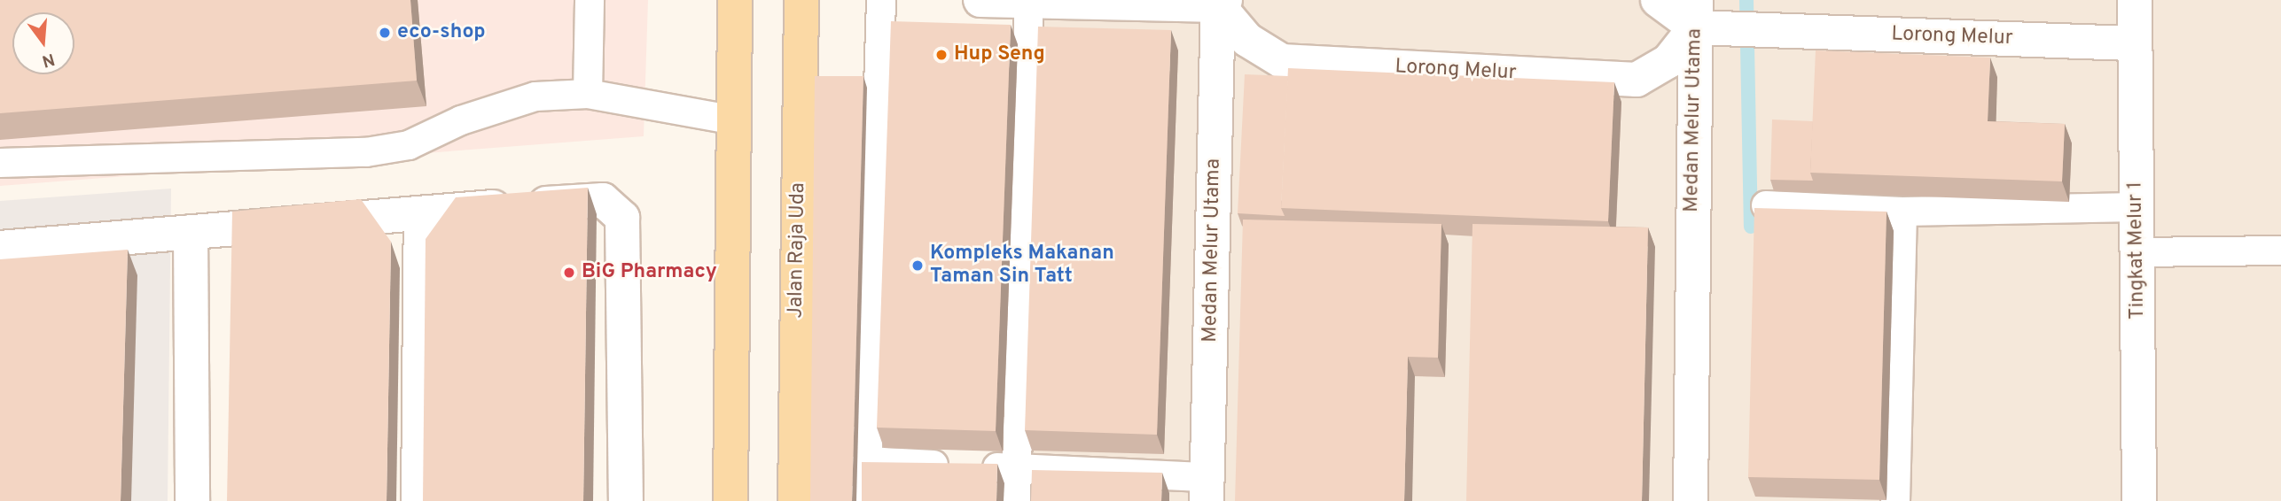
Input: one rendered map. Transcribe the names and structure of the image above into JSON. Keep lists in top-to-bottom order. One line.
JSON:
{"streets":{"main road":["Jalan Raja Uda"],"street":["Lorong Melur","Medan Melur Utama","Tingkat Melur 1"]},"crossings":[["Lorong Melur","Medan Melur Utama"],["Lorong Melur","Tingkat Melur 1"]],"places":["eco-shop","Hup Seng","Kompleks Makanan Taman Sin Tatt","BiG Pharmacy"],"north":"bottom"}
